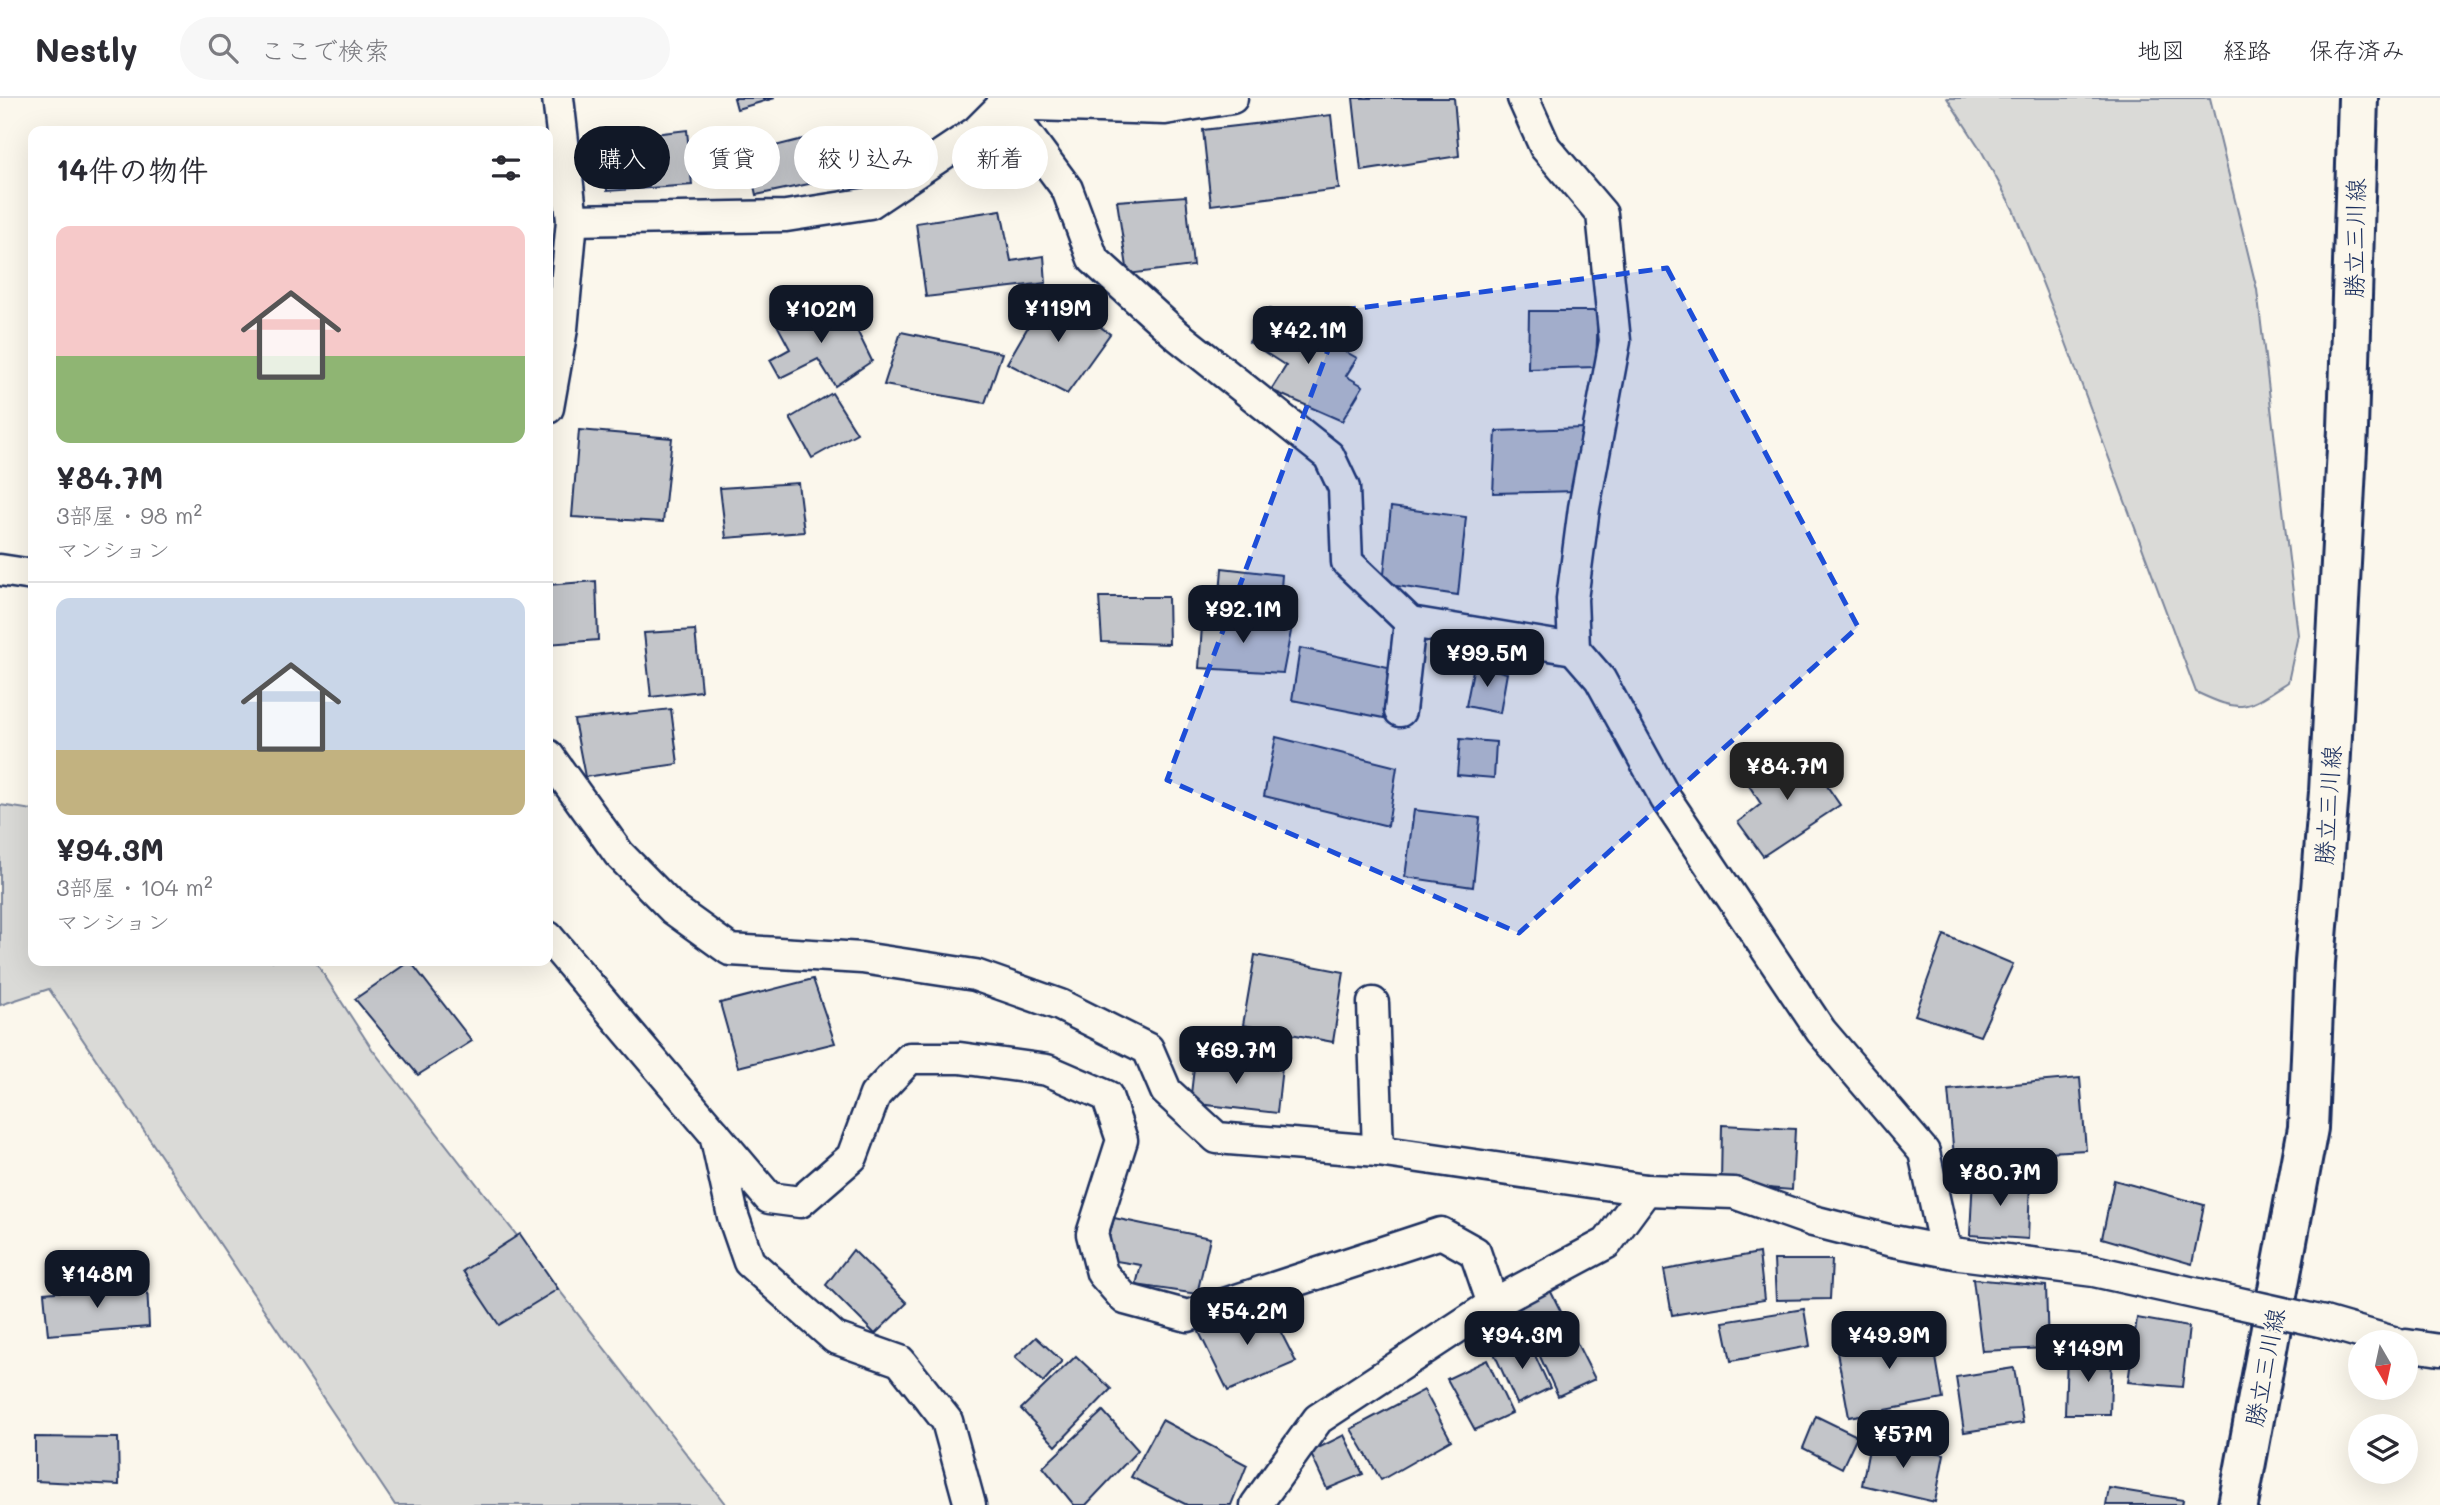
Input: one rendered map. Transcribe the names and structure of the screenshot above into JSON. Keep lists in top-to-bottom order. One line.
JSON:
{"streets":{"main road":["勝立三川線"]},"north":"bottom","page":{"header":"Nestly","search":"ここで検索","nav":["地図","経路","保存済み"],"chip":["購入","賃貸","絞り込み","新着"],"heading":"14件の物件","list":[{"name":"¥84.7M","note":"3部屋 · 98 m² · マンション"},{"name":"¥94.3M","note":"3部屋 · 104 m² · マンション"}],"price":["¥119M","¥102M","¥42.1M","¥92.1M","¥99.5M","¥84.7M","¥69.7M","¥80.7M","¥148M","¥54.2M","¥94.3M","¥49.9M","¥149M","¥57M"]}}
